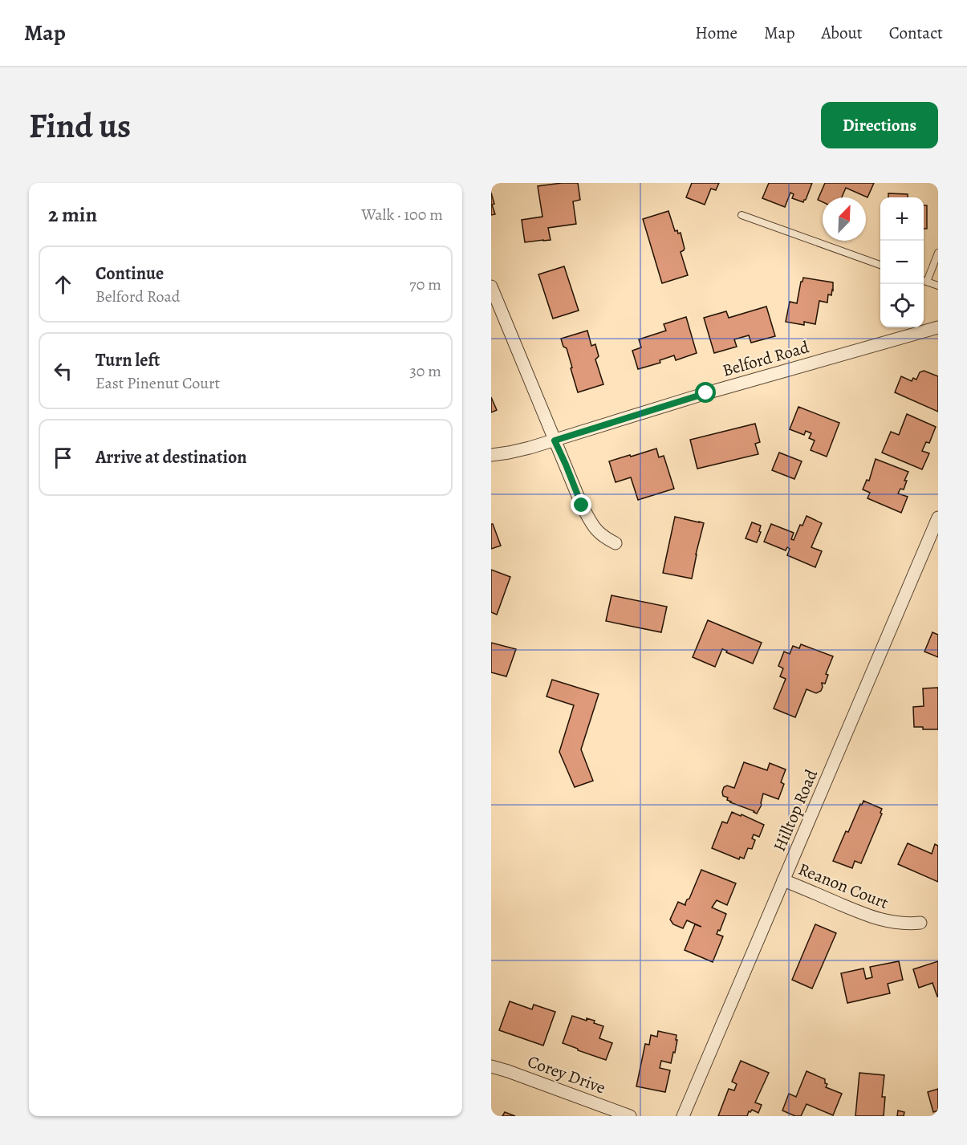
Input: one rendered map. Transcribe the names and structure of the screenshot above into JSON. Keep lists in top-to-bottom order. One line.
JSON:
{"streets":{"street":["Belford Road","Hilltop Road","Reanon Court","Corey Drive"]},"crossings":[["Hilltop Road","Reanon Court"]],"north":"top right","page":{"header":"Map","nav":["Home","Map","About","Contact"],"buttons":"Directions","title":"Find us","heading":["2 min","Walk · 100 m"],"map_buttons":["+","−"],"list":[["Continue","Belford Road","70 m"],["Turn left","East Pinenut Court","30 m"],"Arrive at destination"]}}
